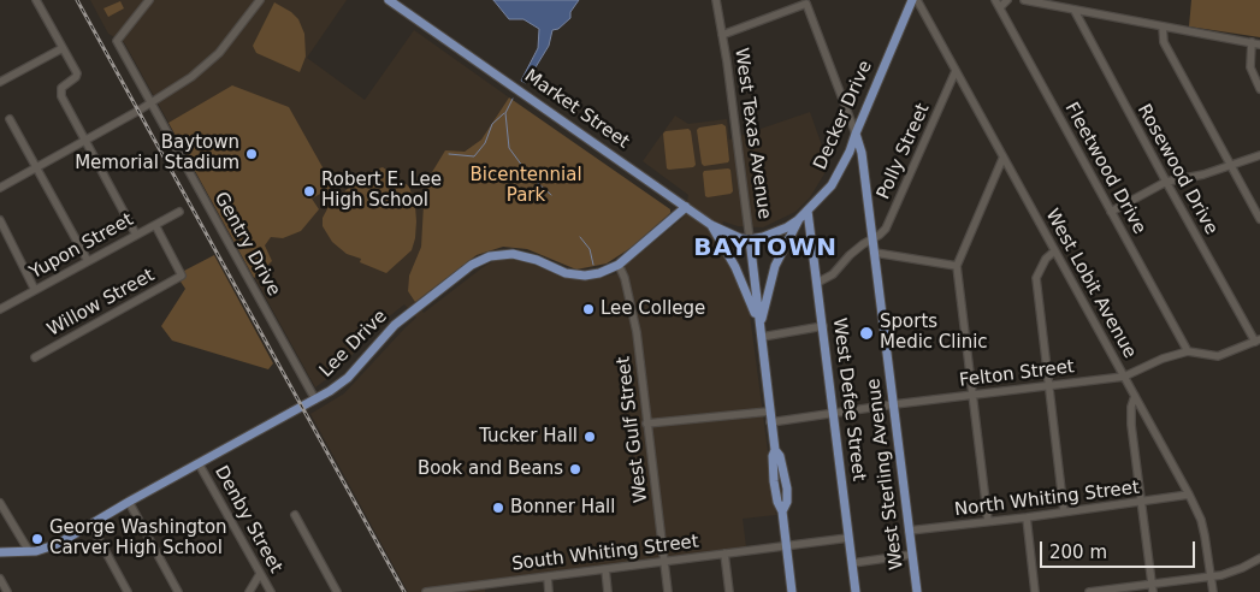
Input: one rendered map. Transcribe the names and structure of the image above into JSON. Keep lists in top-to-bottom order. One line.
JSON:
{"streets":{"main road":["Market Street","Decker Drive","West Texas Avenue","Lee Drive","West Defee Street","West Sterling Avenue"],"street":["Polly Street","Fleetwood Drive","Rosewood Drive","Gentry Drive","Yupon Street","West Lobit Avenue","Willow Street","Felton Street","West Gulf Street","North Whiting Street","Denby Street","South Whiting Street"]},"crossings":[["Market Street","Decker Drive"],["Market Street","West Texas Avenue"],["Market Street","Lee Drive"],["Decker Drive","West Texas Avenue"],["Decker Drive","West Lobit Avenue"],["Decker Drive","West Defee Street"],["Decker Drive","West Sterling Avenue"],["West Texas Avenue","Felton Street"],["West Texas Avenue","West Sterling Avenue"],["West Texas Avenue","South Whiting Street"],["Polly Street","West Lobit Avenue"],["Polly Street","West Defee Street"],["Polly Street","West Sterling Avenue"],["Fleetwood Drive","Felton Street"],["Rosewood Drive","Felton Street"],["Gentry Drive","Lee Drive"],["Yupon Street","Willow Street"],["West Lobit Avenue","Felton Street"],["West Lobit Avenue","North Whiting Street"],["Lee Drive","West Gulf Street"],["Lee Drive","Denby Street"],["Felton Street","West Defee Street"],["Felton Street","West Sterling Avenue"],["West Gulf Street","South Whiting Street"],["West Sterling Avenue","North Whiting Street"]],"districts":["BAYTOWN"],"parks":["Bicentennial Park"],"places":["Baytown Memorial Stadium","Robert E. Lee High School","Lee College","Sports Medic Clinic","Tucker Hall","Book and Beans","Bonner Hall","George Washington Carver High School"],"scale_bar":"200 m"}
